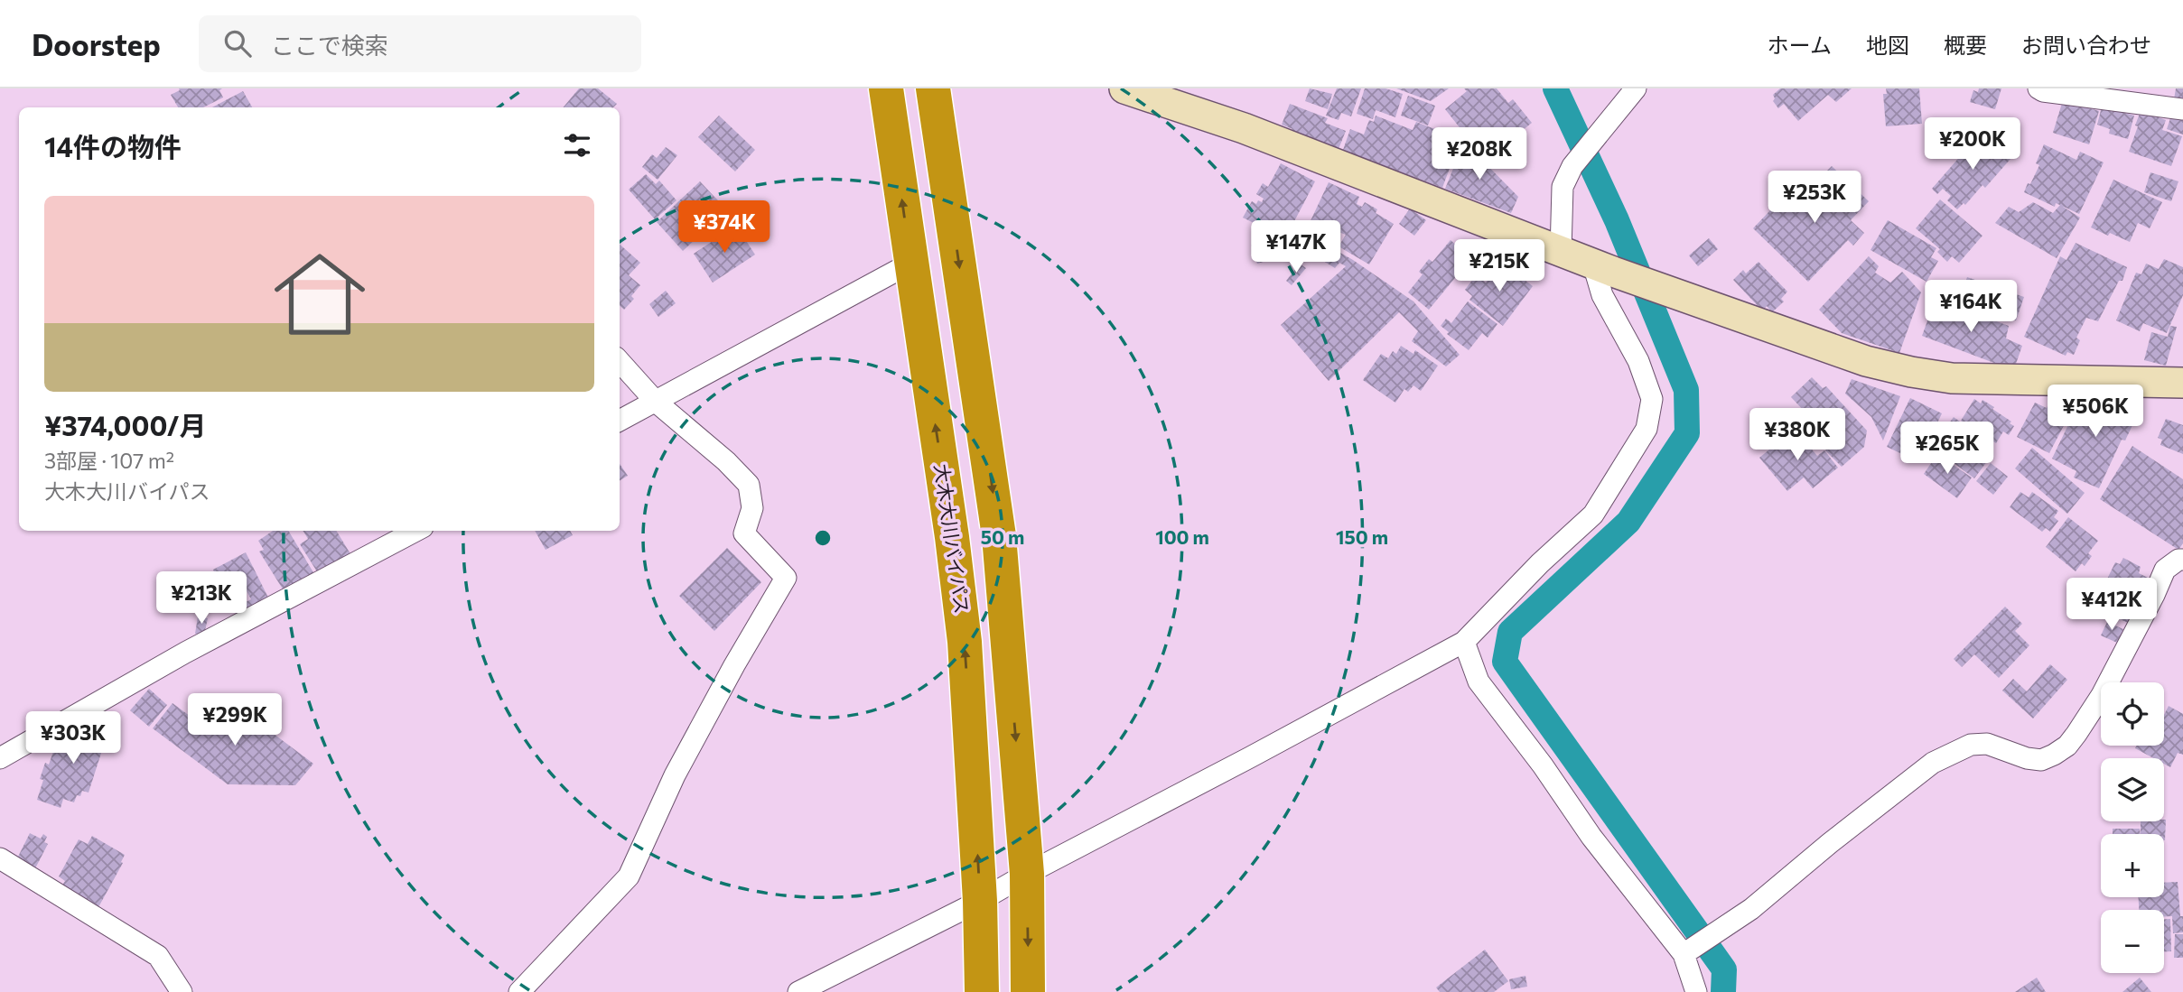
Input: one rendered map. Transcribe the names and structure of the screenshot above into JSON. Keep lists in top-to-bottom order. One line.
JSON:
{"streets":{"highway":["大木大川バイパス"]},"page":{"header":"Doorstep","search":"ここで検索","nav":["ホーム","地図","概要","お問い合わせ"],"heading":"14件の物件","price":["¥200K","¥208K","¥253K","¥374K","¥147K","¥215K","¥164K","¥506K","¥380K","¥265K","¥213K","¥412K","¥299K","¥303K"],"list":[{"name":"¥374,000/月","note":"3部屋 · 107 m² · 大木大川バイパス"}],"map_buttons":["+","−"]},"rings":["50 m","100 m","150 m"]}
